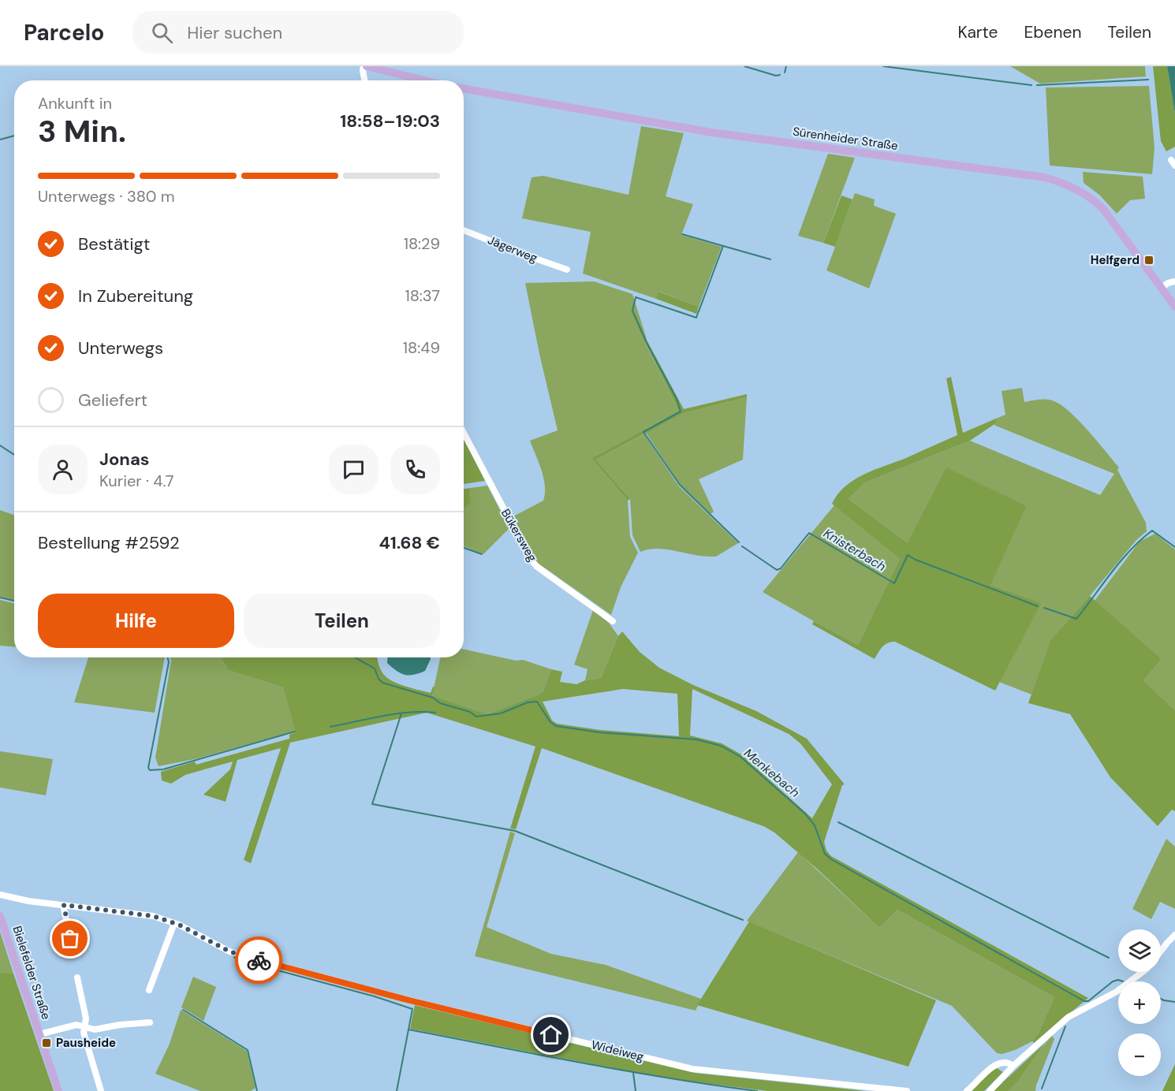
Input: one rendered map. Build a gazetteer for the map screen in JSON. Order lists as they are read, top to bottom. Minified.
{"streets":{"main road":["Sürenheider Straße","Bielefelder Straße"],"street":["Jägerweg","Bükersweg","Wideiweg"]},"water":["Knisterbach","Menkebach"],"places":{"transit":["Helfgerd","Pausheide"]},"page":{"header":"Parcelo","search":"Hier suchen","nav":["Karte","Ebenen","Teilen"],"heading":["3 Min.","Ankunft in","18:58–19:03"],"panel":["Jonas","Kurier · 4.7","Bestellung #2592","41.68 €"],"bar":"Unterwegs · 380 m","list":[["Bestätigt","18:29"],["In Zubereitung","18:37"],["Unterwegs","18:49"],"Geliefert"],"buttons":["Hilfe","Teilen"],"map_buttons":["+","−"]}}
